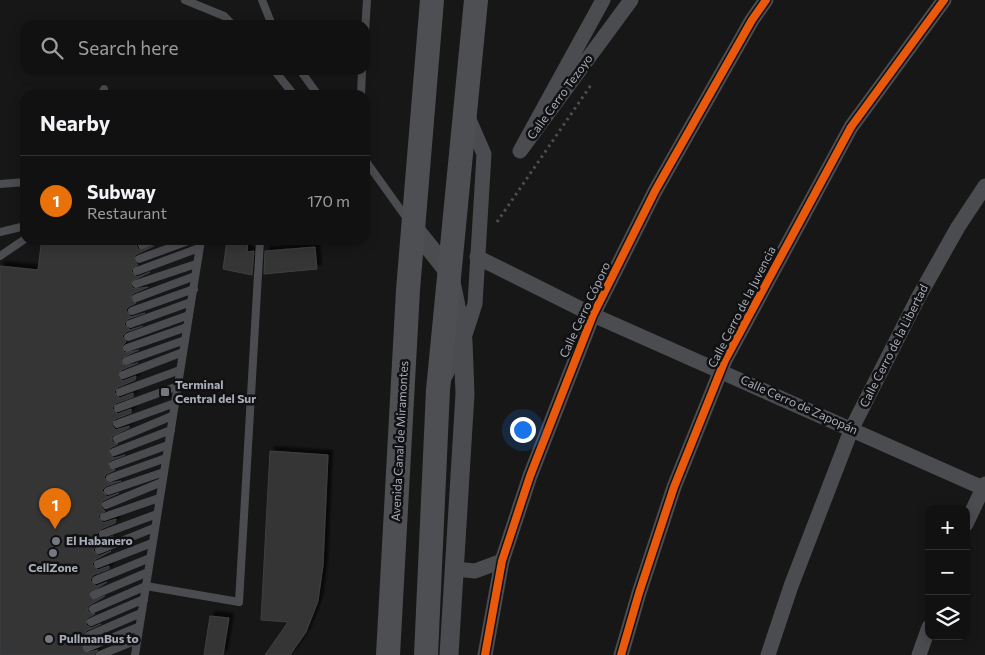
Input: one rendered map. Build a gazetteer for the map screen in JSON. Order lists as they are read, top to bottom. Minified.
{"streets":{"main road":["Avenida Canal de Miramontes"],"street":["Calle Cerro Tezoyo","Calle Cerro de la Juvencia","Calle Cerro Cóporo","Calle Cerro de la Libertad","Calle Cerro de Zapopán"]},"crossings":[["Calle Cerro de la Juvencia","Calle Cerro de Zapopán"],["Calle Cerro Cóporo","Calle Cerro de Zapopán"],["Calle Cerro de la Libertad","Calle Cerro de Zapopán"]],"places":{"transit":["Terminal Central del Sur"],"other":["El Habanero","CellZone","PullmanBus to"]},"page":{"search":"Search here","heading":"Nearby","list":[{"mark":"1","name":"Subway","note":"Restaurant","value":"170 m"}],"pins":"1","map_buttons":["+","−"]}}
